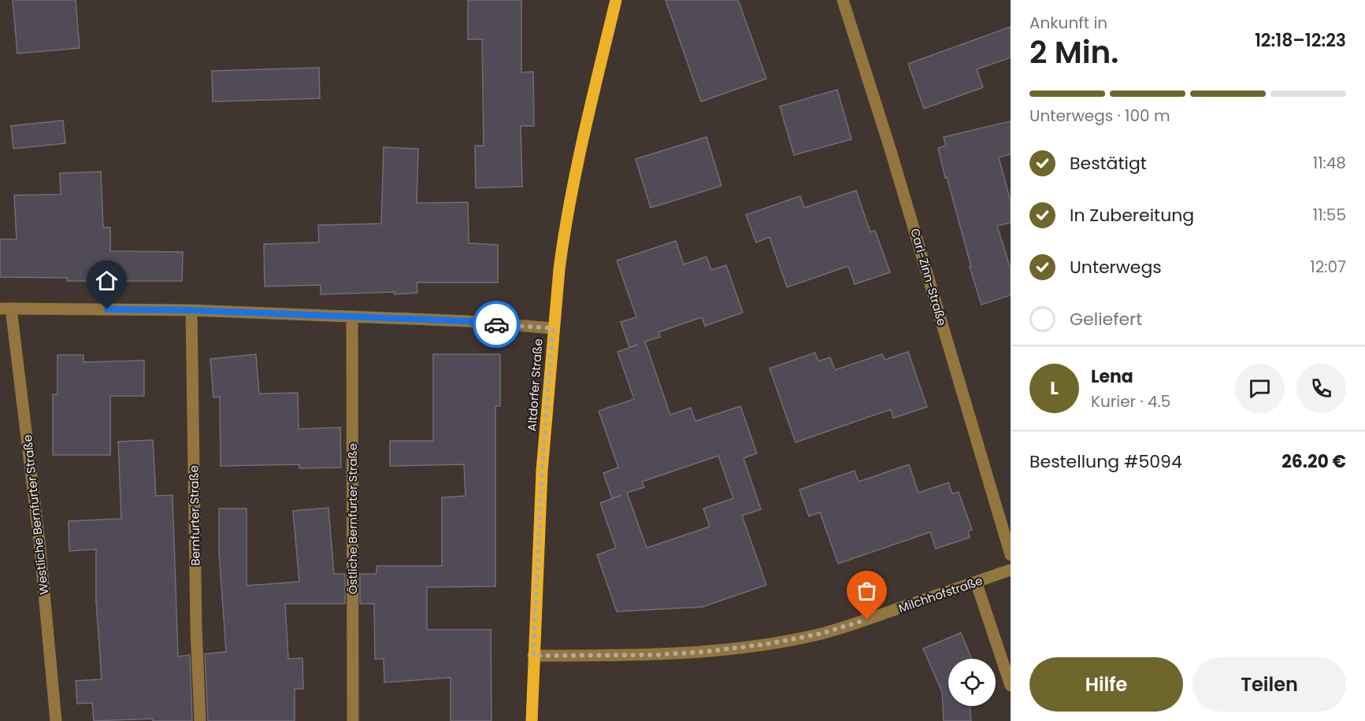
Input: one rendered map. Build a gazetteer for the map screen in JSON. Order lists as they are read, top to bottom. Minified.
{"streets":{"main road":["Altdorfer Straße"],"street":["Carl-Zinn-Straße","Westliche Bernfurter Straße","Bernfurter Straße","Östliche Bernfurter Straße","Milchhofstraße"]},"crossings":[["Altdorfer Straße","Milchhofstraße"]],"page":{"heading":["2 Min.","Ankunft in","12:18–12:23"],"panel":["Lena","Kurier · 4.5","Bestellung #5094","26.20 €"],"bar":"Unterwegs · 100 m","list":[["Bestätigt","11:48"],["In Zubereitung","11:55"],["Unterwegs","12:07"],"Geliefert"],"round":"L","buttons":["Hilfe","Teilen"]}}
